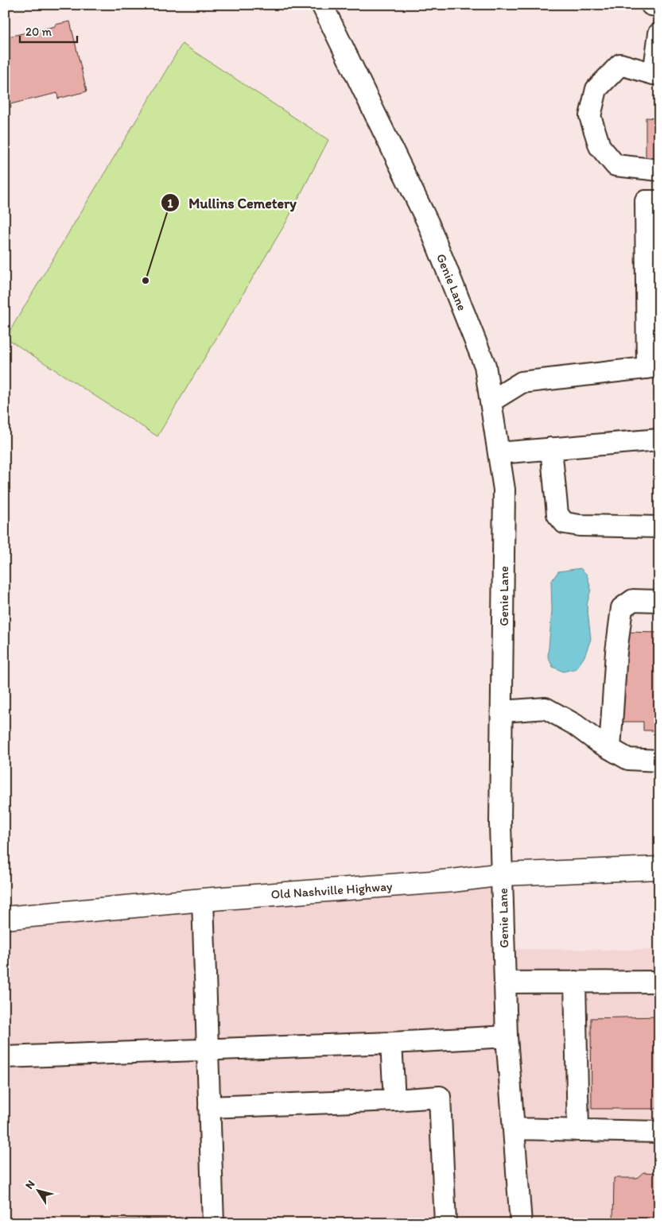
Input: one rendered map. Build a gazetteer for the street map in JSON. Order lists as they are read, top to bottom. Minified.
{"streets":{"main road":["Old Nashville Highway"],"street":["Genie Lane"]},"crossings":[["Genie Lane","Old Nashville Highway"]],"places":["Mullins Cemetery"],"scale_bar":"20 m","north":"top left"}
